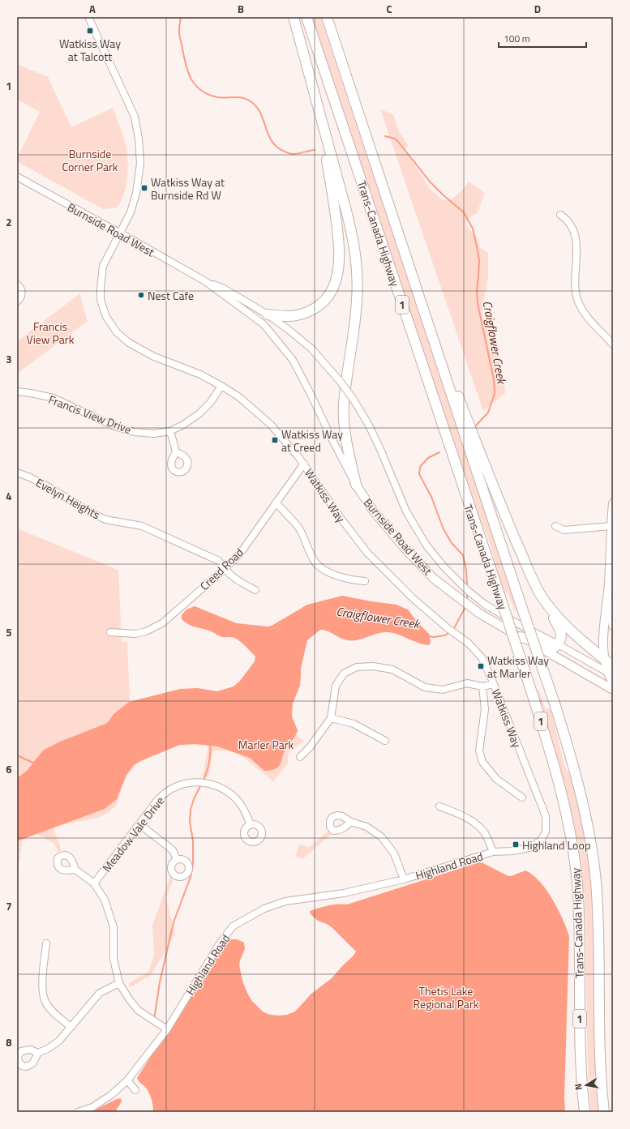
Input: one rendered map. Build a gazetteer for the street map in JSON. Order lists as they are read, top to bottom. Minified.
{"streets":{"highway":["Trans-Canada Highway","1"],"main road":["Burnside Road West"],"street":["Francis View Drive","Watkiss Way","Evelyn Heights","Creed Road","Meadow Vale Drive","Highland Road"]},"crossings":[["Burnside Road West","Watkiss Way"],["Francis View Drive","Watkiss Way"],["Watkiss Way","Creed Road"],["Watkiss Way","Highland Road"],["Evelyn Heights","Creed Road"]],"water":["Craigflower Creek"],"parks":["Burnside Corner Park","Francis View Park","Marler Park","Thetis Lake Regional Park"],"places":{"transit":["Watkiss Way at Talcott","Watkiss Way at Burnside Rd W","Watkiss Way at Creed","Watkiss Way at Marler","Highland Loop"],"other":["Nest Cafe"]},"scale_bar":"100 m","north":"left","grid":{"columns":["A","B","C","D"],"rows":["1","2","3","4","5","6","7","8"]}}
